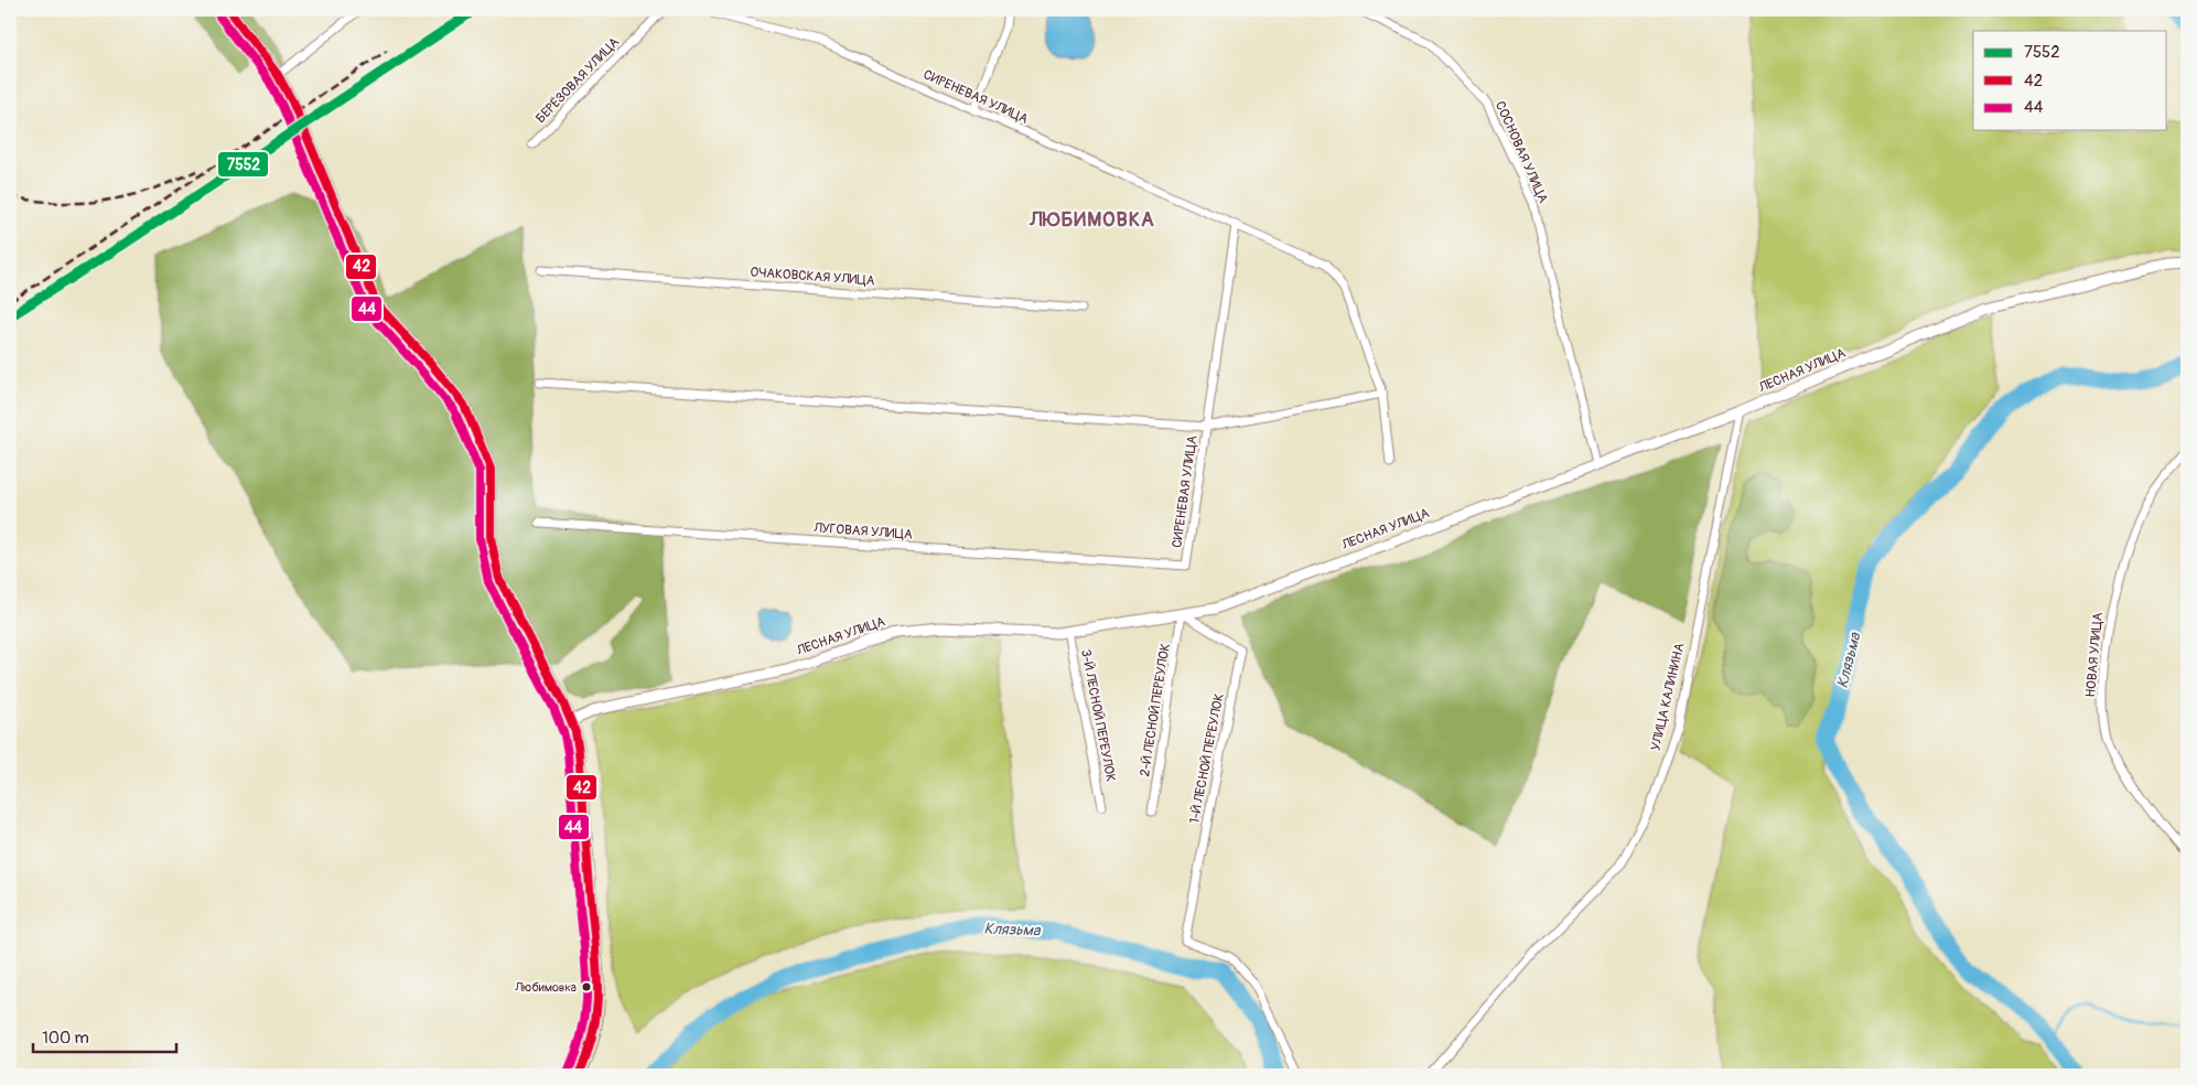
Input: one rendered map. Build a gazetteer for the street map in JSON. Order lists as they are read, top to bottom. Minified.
{"streets":{"street":["БЕРЁЗОВАЯ УЛИЦА","СИРЕНЕВАЯ УЛИЦА","СОСНОВАЯ УЛИЦА","ОЧАКОВСКАЯ УЛИЦА","ЛЕСНАЯ УЛИЦА","ЛУГОВАЯ УЛИЦА","НОВАЯ УЛИЦА","УЛИЦА КАЛИНИНА","2-Й ЛЕСНОЙ ПЕРЕУЛОК","3-Й ЛЕСНОЙ ПЕРЕУЛОК","1-Й ЛЕСНОЙ ПЕРЕУЛОК"]},"crossings":[["СИРЕНЕВАЯ УЛИЦА","ЛУГОВАЯ УЛИЦА"],["СОСНОВАЯ УЛИЦА","ЛЕСНАЯ УЛИЦА"],["ЛЕСНАЯ УЛИЦА","УЛИЦА КАЛИНИНА"],["ЛЕСНАЯ УЛИЦА","2-Й ЛЕСНОЙ ПЕРЕУЛОК"],["ЛЕСНАЯ УЛИЦА","3-Й ЛЕСНОЙ ПЕРЕУЛОК"],["ЛЕСНАЯ УЛИЦА","1-Й ЛЕСНОЙ ПЕРЕУЛОК"],["2-Й ЛЕСНОЙ ПЕРЕУЛОК","1-Й ЛЕСНОЙ ПЕРЕУЛОК"]],"districts":["ЛЮБИМОВКА"],"water":["Клязьма"],"places":["Любимовка"],"lines":["transit line 7552","transit line 42","transit line 44"],"legend":["7552","42","44"],"scale_bar":"100 m"}
